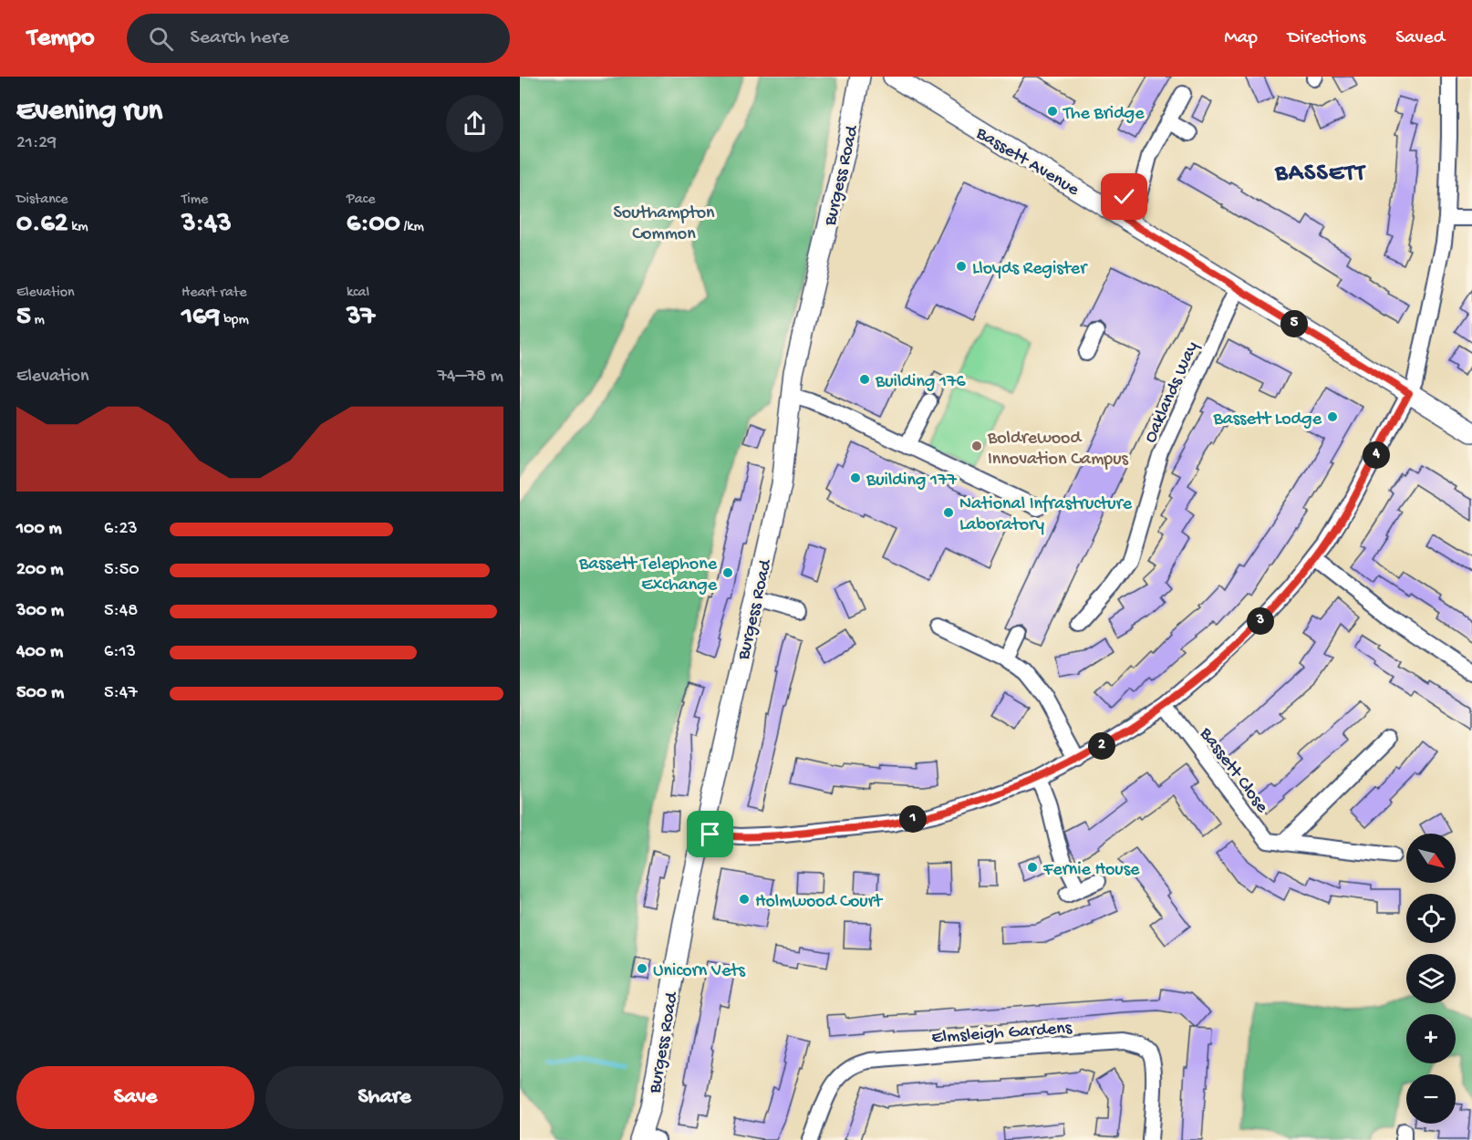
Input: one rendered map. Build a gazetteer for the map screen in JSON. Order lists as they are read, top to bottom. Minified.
{"streets":{"main road":["Bassett Avenue","Burgess Road"],"street":["Oaklands Way","Bassett Close","Elmsleigh Gardens"]},"crossings":[["Bassett Avenue","Oaklands Way"]],"districts":["BASSETT"],"parks":["Southampton Common"],"places":["The Bridge","Lloyds Register","Building 176","Bassett Lodge","Boldrewood Innovation Campus","Building 177","National Infrastructure Laboratory","Bassett Telephone Exchange","Fernie House","Holmwood Court","Unicorn Vets"],"north":"bottom right","page":{"header":"Tempo","search":"Search here","nav":["Map","Directions","Saved"],"heading":["Evening run","21:29"],"stats":[["Distance","0.62 km"],["Time","3:43"],["Pace","6:00 /km"],["Elevation","5 m"],["Heart rate","169 bpm"],["kcal","37"]],"pins":["5","4","3","2","1"],"chart":["Elevation","74–78 m"],"list":[{"name":"100 m","note":"6:23"},{"name":"200 m","note":"5:50"},{"name":"300 m","note":"5:48"},{"name":"400 m","note":"6:13"},{"name":"500 m","note":"5:47"}],"map_buttons":["+","−"],"buttons":["Save","Share"]}}
